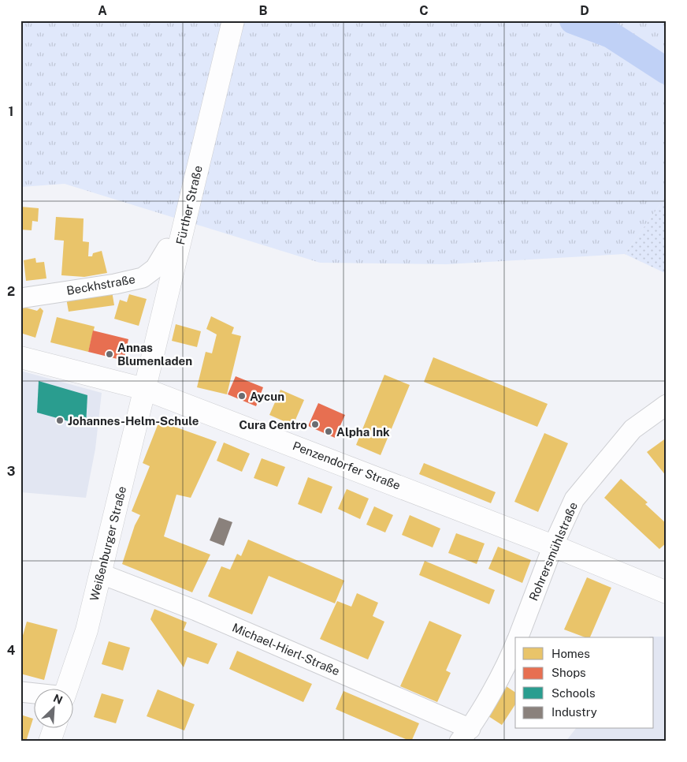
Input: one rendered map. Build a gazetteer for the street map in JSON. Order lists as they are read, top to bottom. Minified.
{"streets":{"main road":["Fürther Straße","Penzendorfer Straße","Weißenburger Straße"],"street":["Beckhstraße","Rohrersmühlstraße","Michael-Hierl-Straße"]},"crossings":[["Fürther Straße","Penzendorfer Straße"],["Fürther Straße","Weißenburger Straße"],["Penzendorfer Straße","Weißenburger Straße"],["Penzendorfer Straße","Rohrersmühlstraße"],["Weißenburger Straße","Michael-Hierl-Straße"],["Rohrersmühlstraße","Michael-Hierl-Straße"]],"places":["Annas Blumenladen","Aycun","Johannes-Helm-Schule","Cura Centro","Alpha Ink"],"legend":["Homes","Shops","Schools","Industry"],"north":"top right","grid":{"columns":["A","B","C","D"],"rows":["1","2","3","4"]}}
